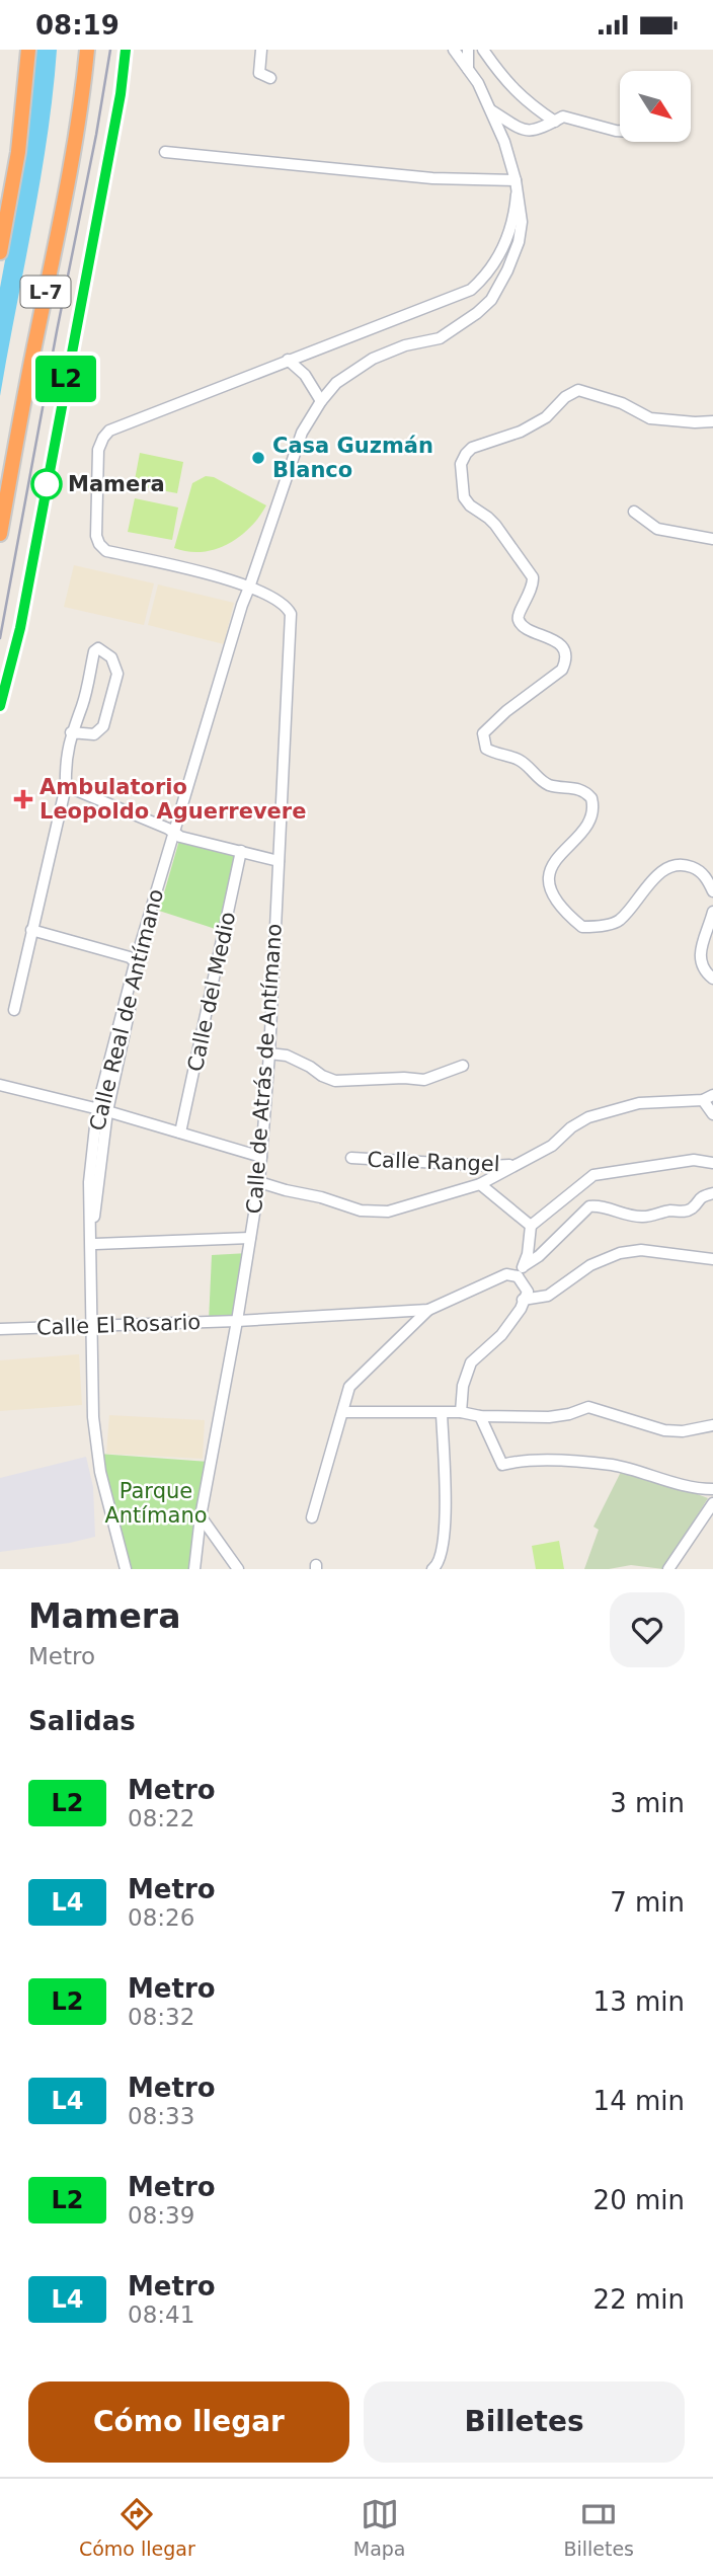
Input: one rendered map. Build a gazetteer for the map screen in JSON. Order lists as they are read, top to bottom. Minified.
{"streets":{"highway":["L-7"],"street":["Calle del Medio","Calle Real de Antímano","Calle de Atrás de Antímano","Calle Rangel","Calle El Rosario"]},"crossings":[["Calle Real de Antímano","Calle El Rosario"],["Calle de Atrás de Antímano","Calle El Rosario"]],"parks":["Parque Antímano"],"places":{"other":["Casa Guzmán Blanco","Mamera"],"health":["Ambulatorio Leopoldo Aguerrevere"]},"lines":["metro line L2"],"north":"bottom right","page":{"status":"08:19","on_map":"L2","heading":[["Mamera","Metro"],"Salidas"],"list":[{"mark":"L2","name":"Metro","note":"08:22","value":"3 min"},{"mark":"L4","name":"Metro","note":"08:26","value":"7 min"},{"mark":"L2","name":"Metro","note":"08:32","value":"13 min"},{"mark":"L4","name":"Metro","note":"08:33","value":"14 min"},{"mark":"L2","name":"Metro","note":"08:39","value":"20 min"},{"mark":"L4","name":"Metro","note":"08:41","value":"22 min"}],"buttons":["Cómo llegar","Billetes"],"tabs":["Cómo llegar","Mapa","Billetes"]}}
